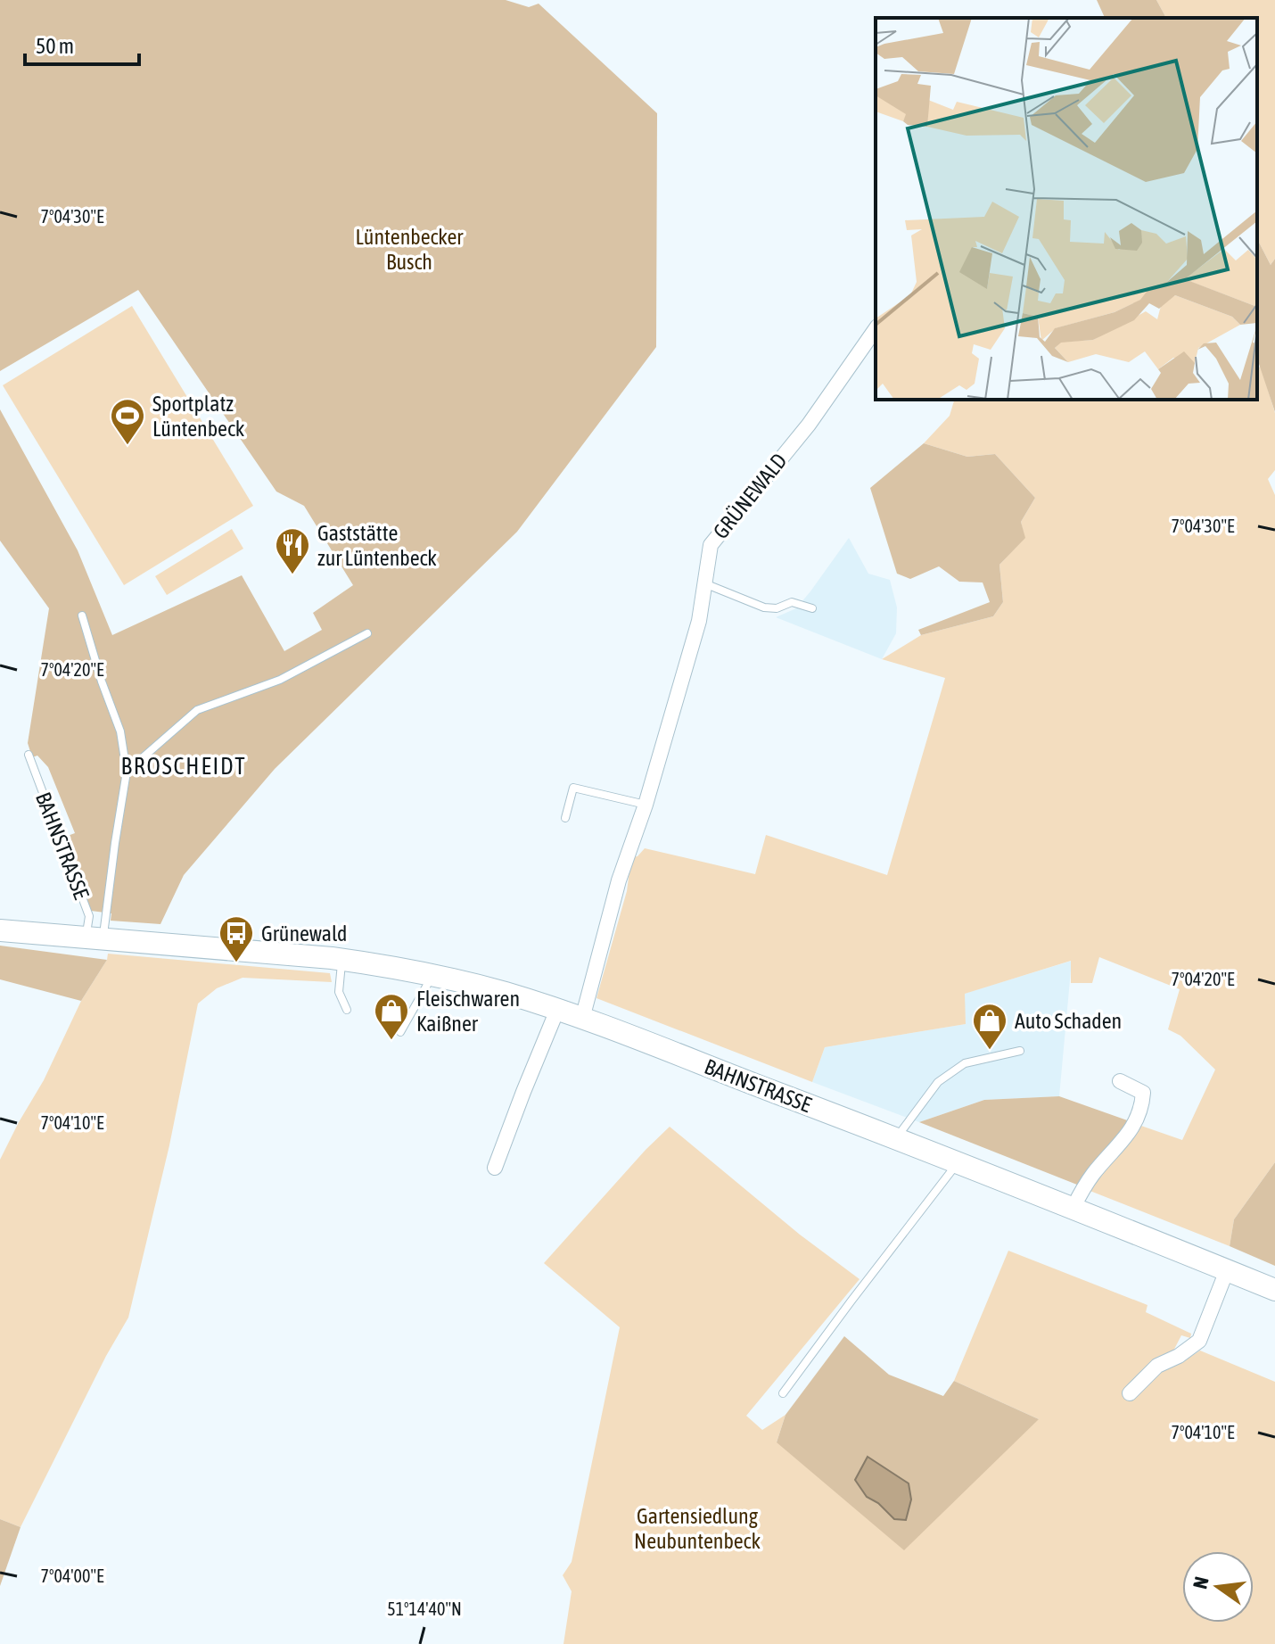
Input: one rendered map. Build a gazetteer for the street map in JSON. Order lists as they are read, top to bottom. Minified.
{"streets":{"main road":["BAHNSTRASSE"],"street":["GRÜNEWALD"]},"crossings":[["GRÜNEWALD","BAHNSTRASSE"]],"districts":["BROSCHEIDT"],"parks":["Lüntenbecker Busch","Gartensiedlung Neubuntenbeck"],"places":{"sports":["Sportplatz Lüntenbeck"],"restaurant":["Gaststätte zur Lüntenbeck"],"bus stop":["Grünewald"],"shop":["Fleischwaren Kaißner","Auto Schaden"]},"scale_bar":"50 m","north":"left","coordinates":["7°04'30\"E","7°04'20\"E","7°04'10\"E","7°04'00\"E","51°14'40\"N"]}
